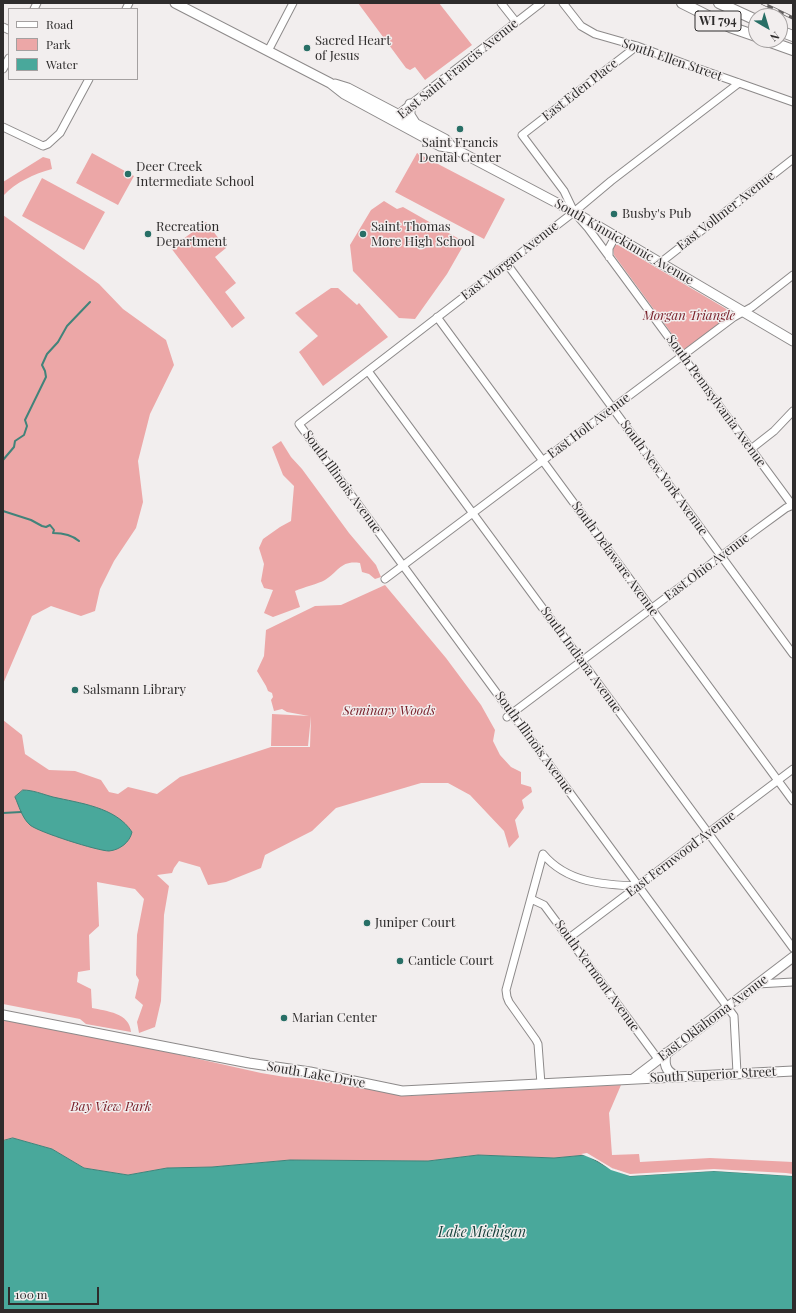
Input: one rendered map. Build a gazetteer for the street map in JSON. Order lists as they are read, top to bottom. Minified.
{"streets":{"main road":["WI 794"],"street":["South Ellen Street","East Saint Francis Avenue","East Eden Place","East Vollmer Avenue","South Kinnickinnic Avenue","East Morgan Avenue","South Pennsylvania Avenue","East Holt Avenue","South New York Avenue","South Illinois Avenue","South Delaware Avenue","East Ohio Avenue","South Indiana Avenue","East Fernwood Avenue","South Vermont Avenue","East Oklahoma Avenue","South Lake Drive","South Superior Street"]},"crossings":[["South Ellen Street","East Eden Place"],["South Ellen Street","East Morgan Avenue"],["East Saint Francis Avenue","South Kinnickinnic Avenue"],["East Eden Place","South Pennsylvania Avenue"],["East Vollmer Avenue","South Kinnickinnic Avenue"],["South Kinnickinnic Avenue","East Morgan Avenue"],["South Kinnickinnic Avenue","South Pennsylvania Avenue"],["South Kinnickinnic Avenue","East Holt Avenue"],["East Morgan Avenue","South Pennsylvania Avenue"],["East Morgan Avenue","South New York Avenue"],["East Morgan Avenue","South Illinois Avenue"],["East Morgan Avenue","South Delaware Avenue"],["East Morgan Avenue","South Indiana Avenue"],["South Pennsylvania Avenue","East Holt Avenue"],["South Pennsylvania Avenue","East Ohio Avenue"],["East Holt Avenue","South New York Avenue"],["East Holt Avenue","South Illinois Avenue"],["East Holt Avenue","South Delaware Avenue"],["East Holt Avenue","South Indiana Avenue"],["South New York Avenue","East Ohio Avenue"],["South Illinois Avenue","East Ohio Avenue"],["South Illinois Avenue","East Fernwood Avenue"],["South Illinois Avenue","East Oklahoma Avenue"],["South Illinois Avenue","South Superior Street"],["South Delaware Avenue","East Ohio Avenue"],["South Delaware Avenue","East Fernwood Avenue"],["East Ohio Avenue","South Indiana Avenue"],["South Indiana Avenue","East Fernwood Avenue"],["East Fernwood Avenue","South Vermont Avenue"],["South Vermont Avenue","East Oklahoma Avenue"],["East Oklahoma Avenue","South Lake Drive"],["East Oklahoma Avenue","South Superior Street"],["South Lake Drive","South Superior Street"]],"water":["Lake Michigan"],"parks":["Morgan Triangle","Seminary Woods","Bay View Park"],"places":["Sacred Heart of Jesus","Saint Francis Dental Center","Deer Creek Intermediate School","Busby's Pub","Recreation Department","Saint Thomas More High School","Salsmann Library","Juniper Court","Canticle Court","Marian Center"],"legend":["Road","Park","Water"],"scale_bar":"100 m","north":"bottom right"}
